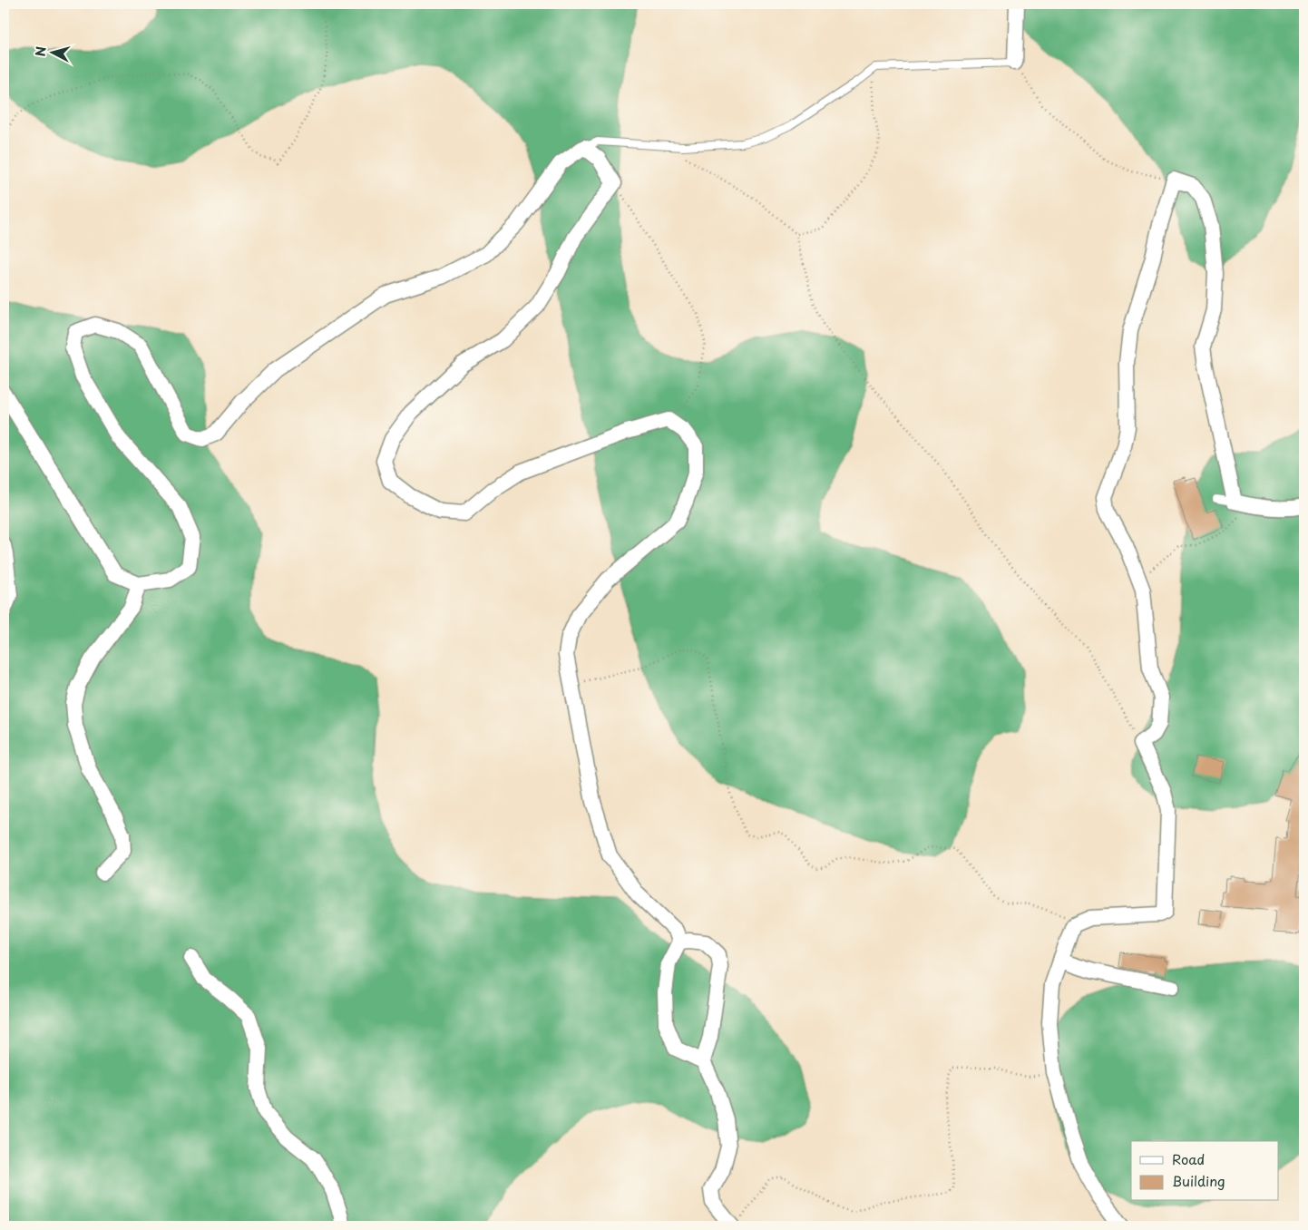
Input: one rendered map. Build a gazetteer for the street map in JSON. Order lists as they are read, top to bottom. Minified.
{"legend":["Road","Building"],"north":"left"}
